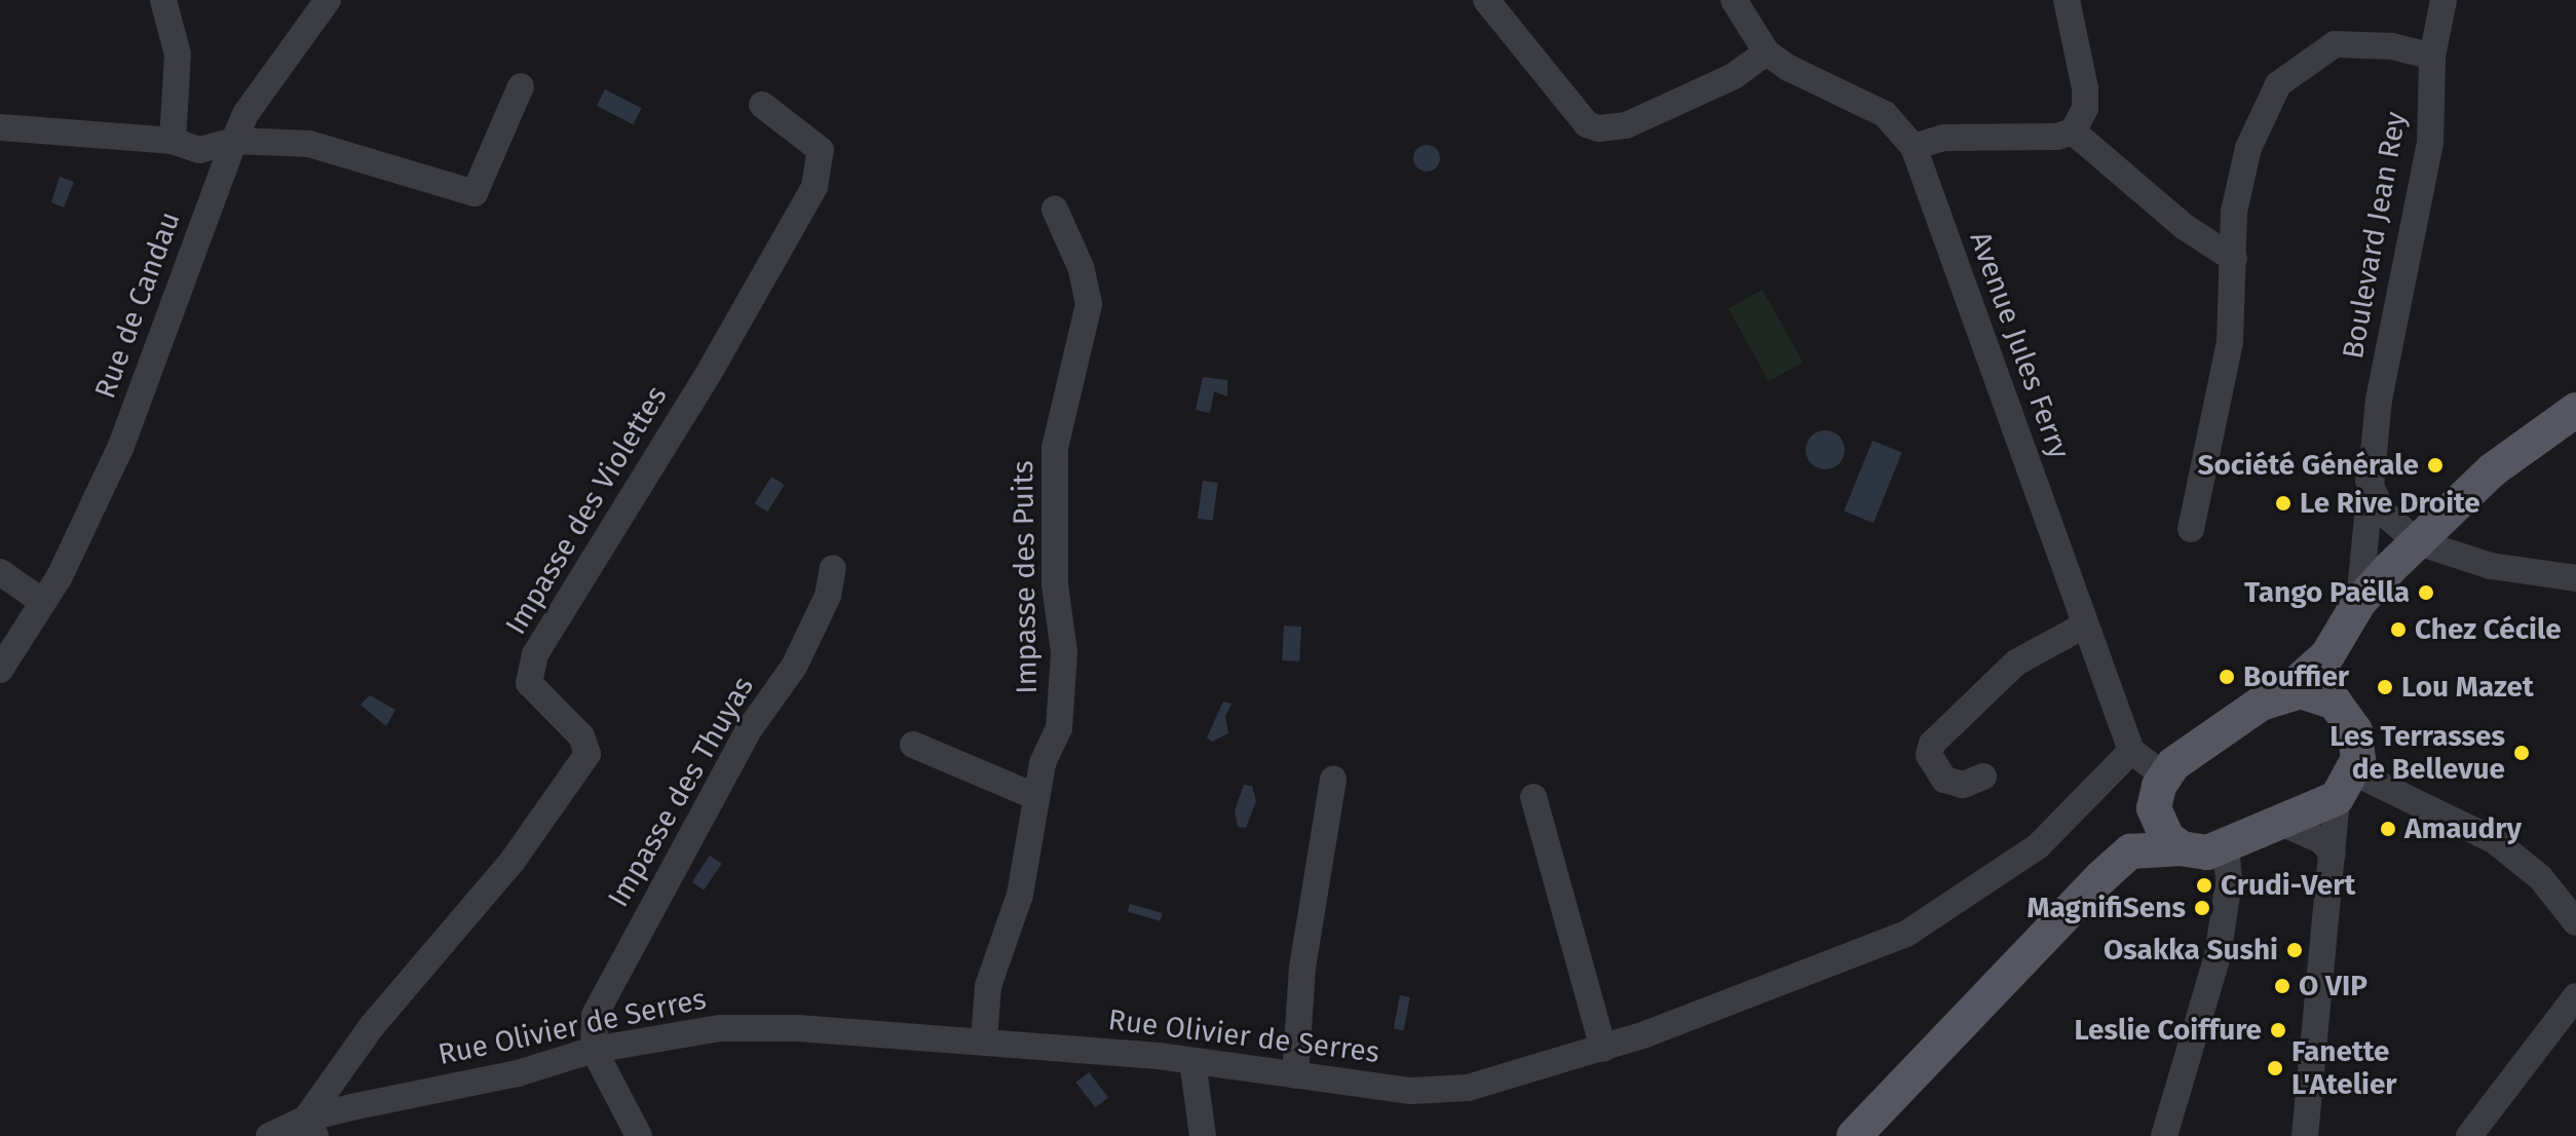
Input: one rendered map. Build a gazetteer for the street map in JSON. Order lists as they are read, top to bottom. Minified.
{"streets":{"street":["Boulevard Jean Rey","Rue de Candau","Avenue Jules Ferry","Impasse des Violettes","Impasse des Puits","Impasse des Thuyas","Rue Olivier de Serres"]},"crossings":[["Avenue Jules Ferry","Rue Olivier de Serres"],["Impasse des Violettes","Rue Olivier de Serres"],["Impasse des Puits","Rue Olivier de Serres"],["Impasse des Thuyas","Rue Olivier de Serres"]],"places":["Société Générale","Le Rive Droite","Tango Paëlla","Chez Cécile","Bouffier","Lou Mazet","Les Terrasses de Bellevue","Amaudry","Crudi-Vert","MagnifiSens","Osakka Sushi","O VIP","Leslie Coiffure","Fanette L'Atelier"]}
